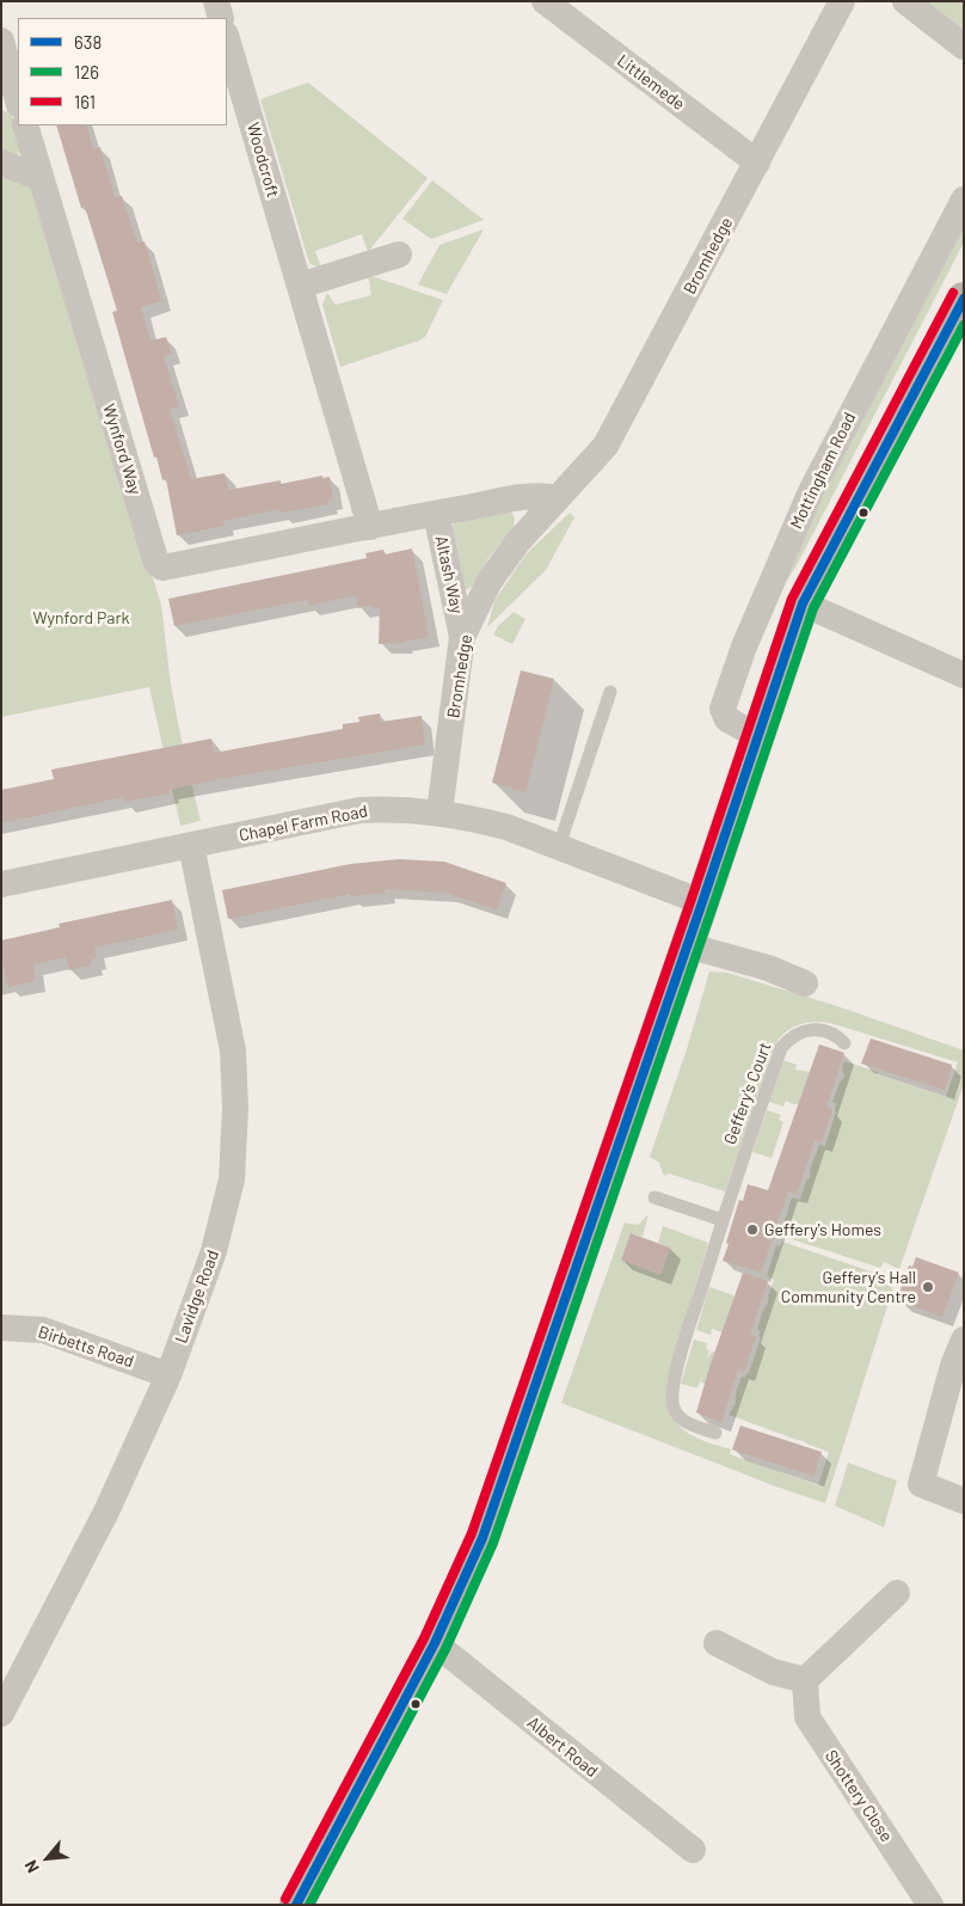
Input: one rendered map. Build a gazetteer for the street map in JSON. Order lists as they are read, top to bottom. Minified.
{"streets":{"street":["Littlemede","Woodcroft","Bromhedge","Wynford Way","Mottingham Road","Altash Way","Chapel Farm Road","Lavidge Road","Birbetts Road","Albert Road","Shottery Close"],"lane":["Geffery's Court"]},"crossings":[["Littlemede","Bromhedge"],["Woodcroft","Wynford Way"],["Bromhedge","Altash Way"],["Bromhedge","Chapel Farm Road"],["Chapel Farm Road","Lavidge Road"],["Lavidge Road","Birbetts Road"]],"parks":["Wynford Park"],"places":["Geffery's Homes","Geffery's Hall Community Centre"],"lines":["transit line 161","transit line 638","transit line 126"],"legend":["638","126","161"],"north":"bottom left"}
